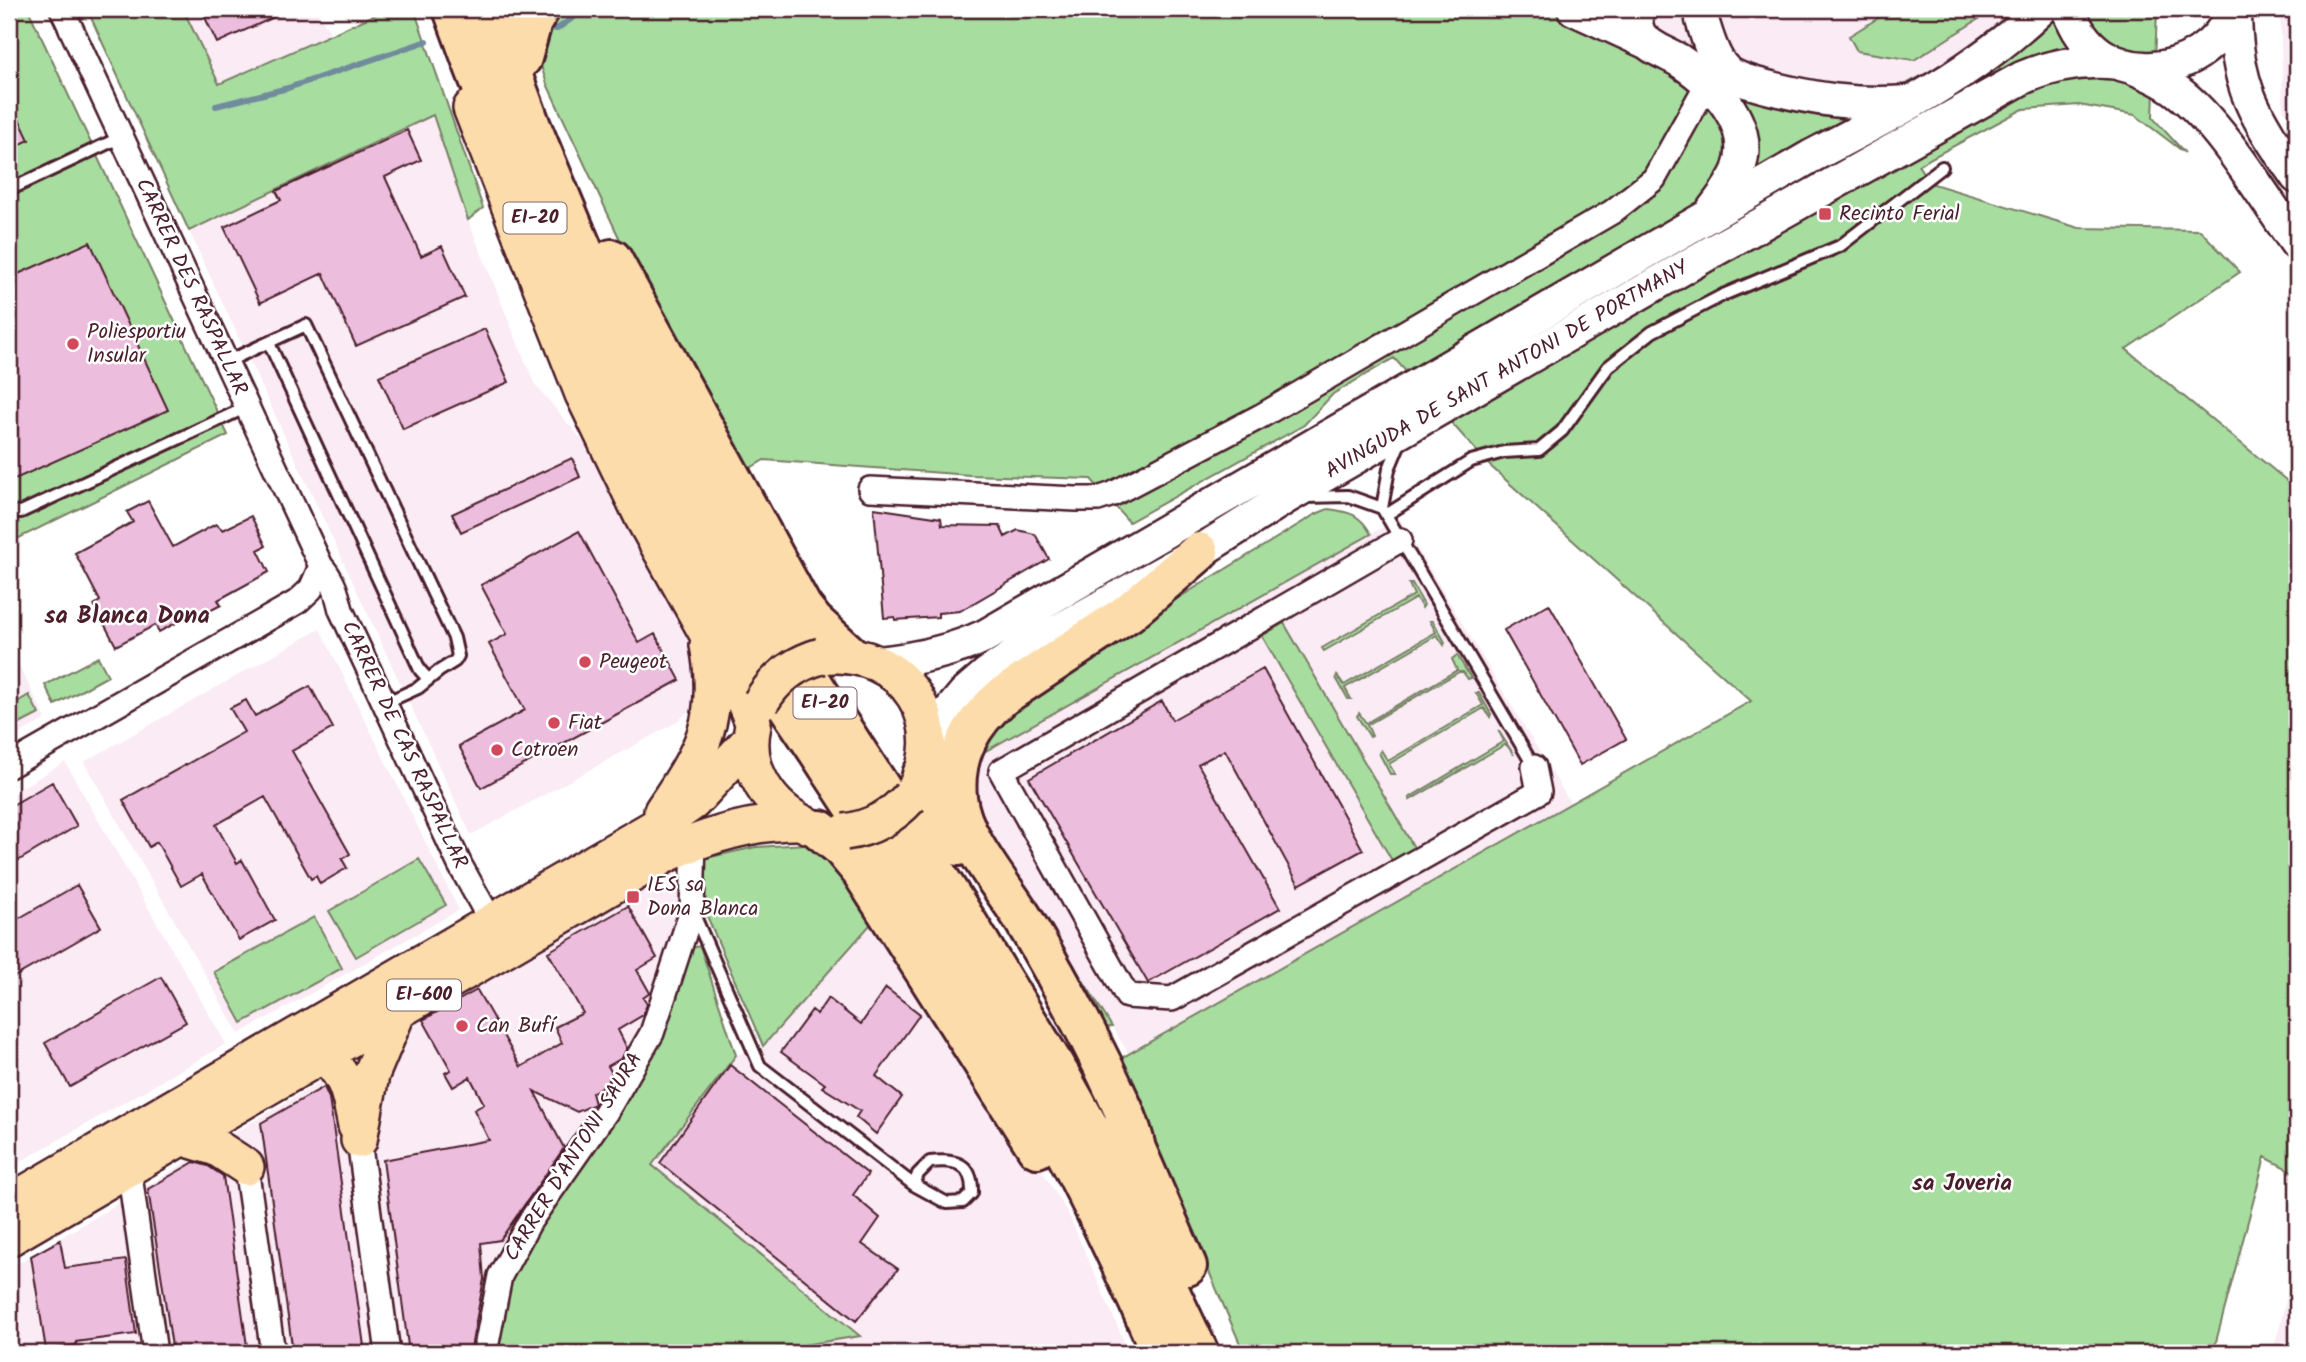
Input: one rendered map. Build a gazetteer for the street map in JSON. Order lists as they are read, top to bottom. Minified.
{"streets":{"highway":["EI-20"],"main road":["AVINGUDA DE SANT ANTONI DE PORTMANY","EI-600"],"street":["CARRER DES RASPALLAR","CARRER DE CAS RASPALLAR","CARRER D'ANTONI SAURA"]},"crossings":[["CARRER DES RASPALLAR","CARRER DE CAS RASPALLAR"],["AVINGUDA DE SANT ANTONI DE PORTMANY","EI-600"],["CARRER DE CAS RASPALLAR","EI-600"],["EI-600","CARRER D'ANTONI SAURA"]],"districts":["sa Blanca Dona","sa Joveria"],"places":{"transit":["Recinto Ferial","IES sa Dona Blanca"],"other":["Poliesportiu Insular","Peugeot","Fiat","Cotroen","Can Bufí"]}}
